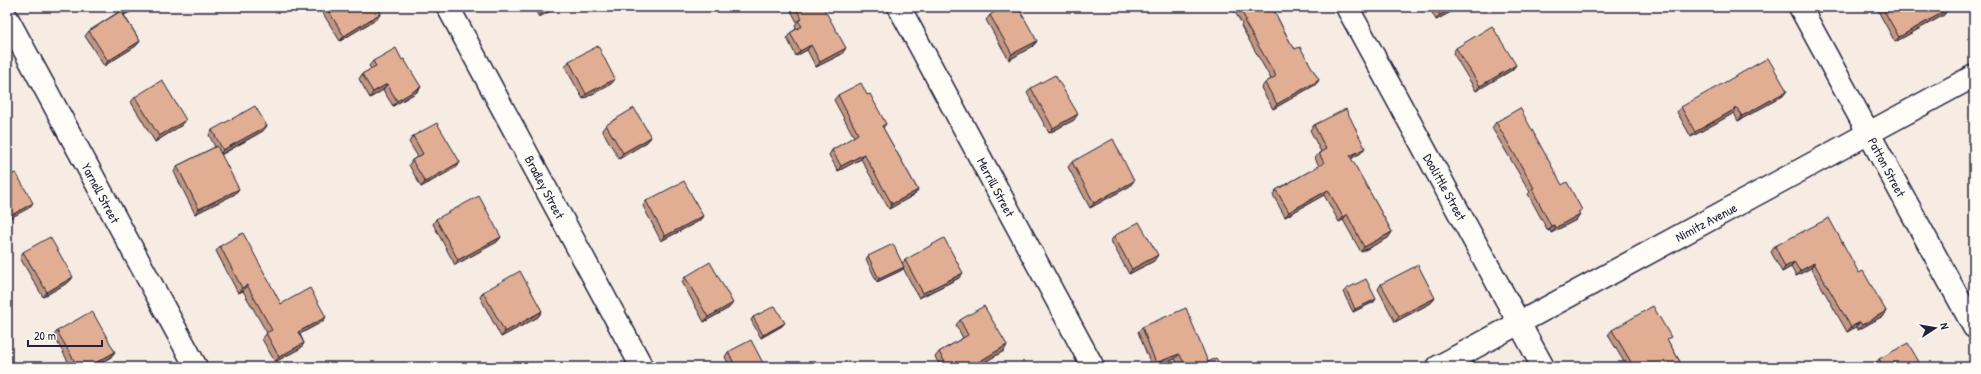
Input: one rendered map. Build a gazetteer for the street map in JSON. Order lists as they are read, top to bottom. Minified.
{"streets":{"street":["Patton Street","Bradley Street","Merrill Street","Doolittle Street","Yarnell Street","Nimitz Avenue"]},"crossings":[["Patton Street","Nimitz Avenue"],["Doolittle Street","Nimitz Avenue"]],"scale_bar":"20 m","north":"right"}
